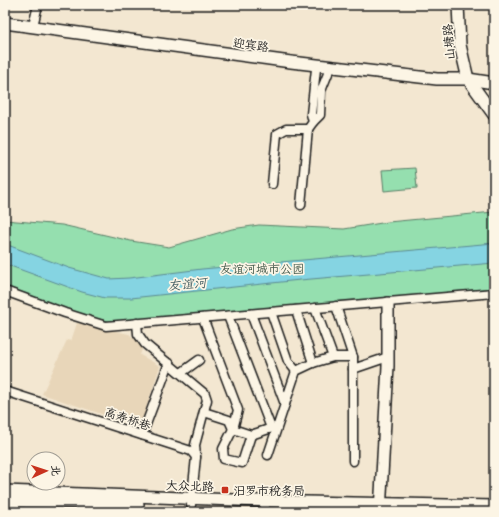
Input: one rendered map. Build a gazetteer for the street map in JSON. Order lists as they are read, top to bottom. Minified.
{"streets":{"main road":["山塘路","迎宾路","大众北路"],"street":["高寿桥巷"]},"crossings":[["山塘路","迎宾路"]],"water":["友谊河"],"parks":["友谊河城市公园"],"places":{"transit":["汨罗市税务局"]},"north":"right"}
